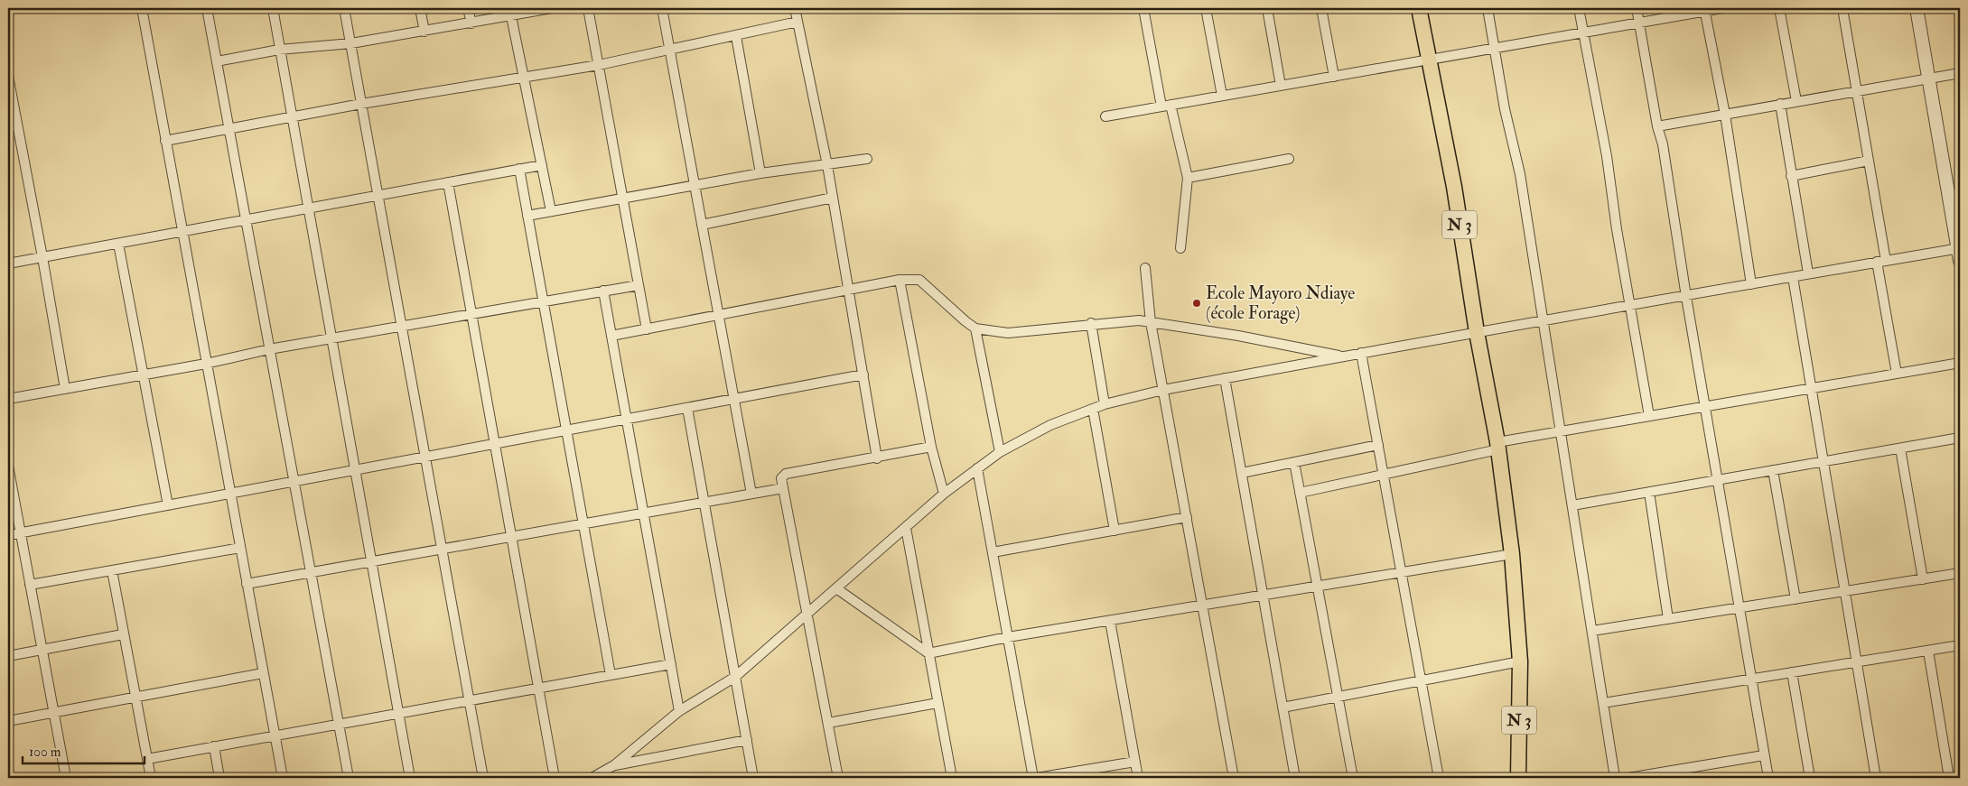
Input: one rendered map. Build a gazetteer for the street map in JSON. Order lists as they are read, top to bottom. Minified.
{"streets":{"main road":["N 3"]},"places":["Ecole Mayoro Ndiaye (école Forage)"],"scale_bar":"100 m"}
